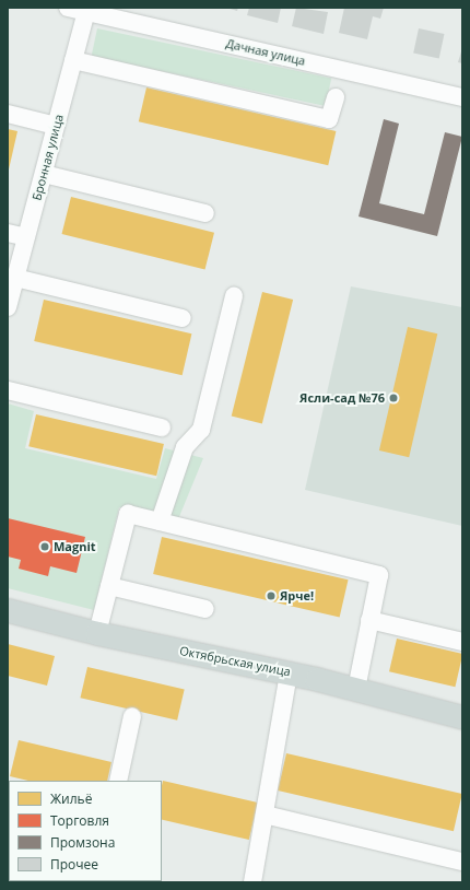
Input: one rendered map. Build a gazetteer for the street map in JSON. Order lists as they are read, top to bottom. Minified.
{"streets":{"main road":["Октябрьская улица"],"street":["Дачная улица","Бронная улица"]},"crossings":[["Дачная улица","Бронная улица"]],"places":["Ясли-сад №76","Magnit","Ярче!"],"legend":["Жильё","Торговля","Промзона","Прочее"]}
